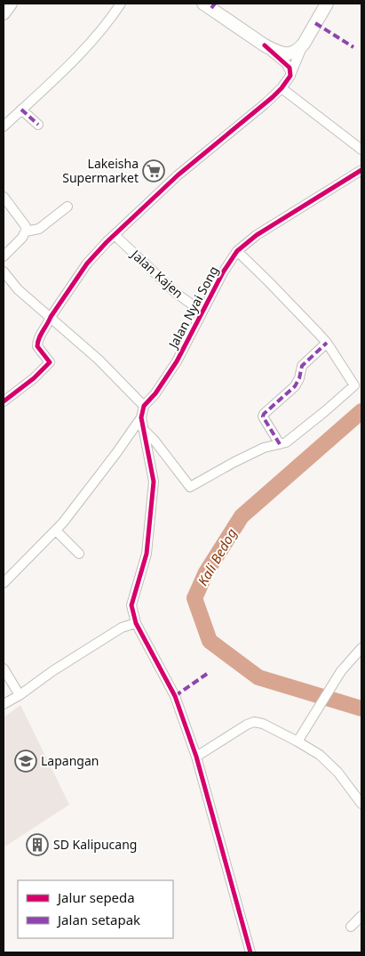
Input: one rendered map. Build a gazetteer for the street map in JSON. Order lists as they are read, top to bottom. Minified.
{"streets":{"street":["Jalan Kajen","Jalan Nyai Song"]},"crossings":[["Jalan Kajen","Jalan Nyai Song"]],"water":["Kali Bedog"],"places":{"supermarket":["Lakeisha Supermarket"],"school or university":["Lapangan"],"building":["SD Kalipucang"]},"legend":["Jalur sepeda","Jalan setapak"]}
